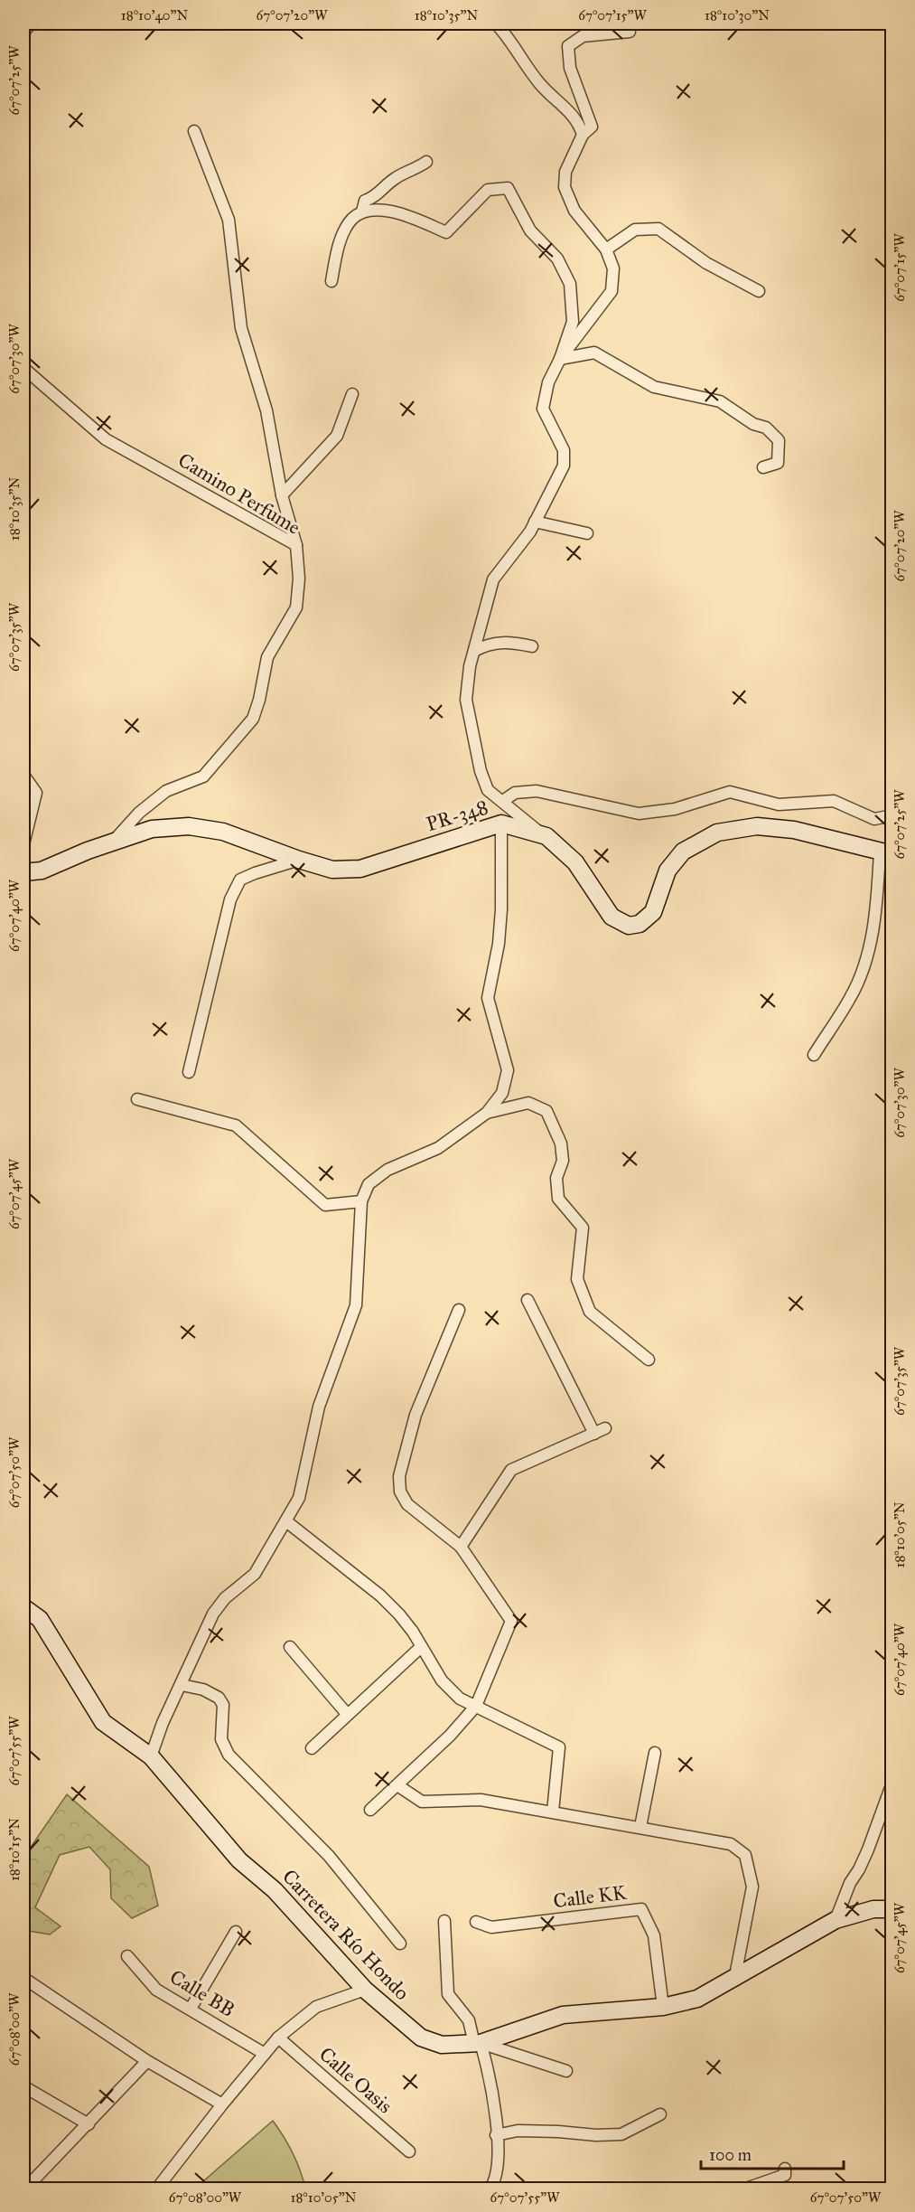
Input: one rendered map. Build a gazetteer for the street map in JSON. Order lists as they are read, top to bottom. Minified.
{"streets":{"street":["Camino Perfume","PR-348","Calle KK","Carretera Río Hondo","Calle BB","Calle Oasis"]},"crossings":[["Camino Perfume","PR-348"],["Calle KK","Carretera Río Hondo"]],"scale_bar":"100 m","coordinates":["18°10'40\"N","67°07'20\"W","18°10'35\"N","67°07'15\"W","18°10'30\"N","67°07'25\"W","67°07'30\"W","67°07'35\"W","67°07'40\"W","67°07'45\"W","67°07'50\"W","18°10'05\"N","67°07'55\"W","18°10'15\"N","67°08'00\"W"]}
